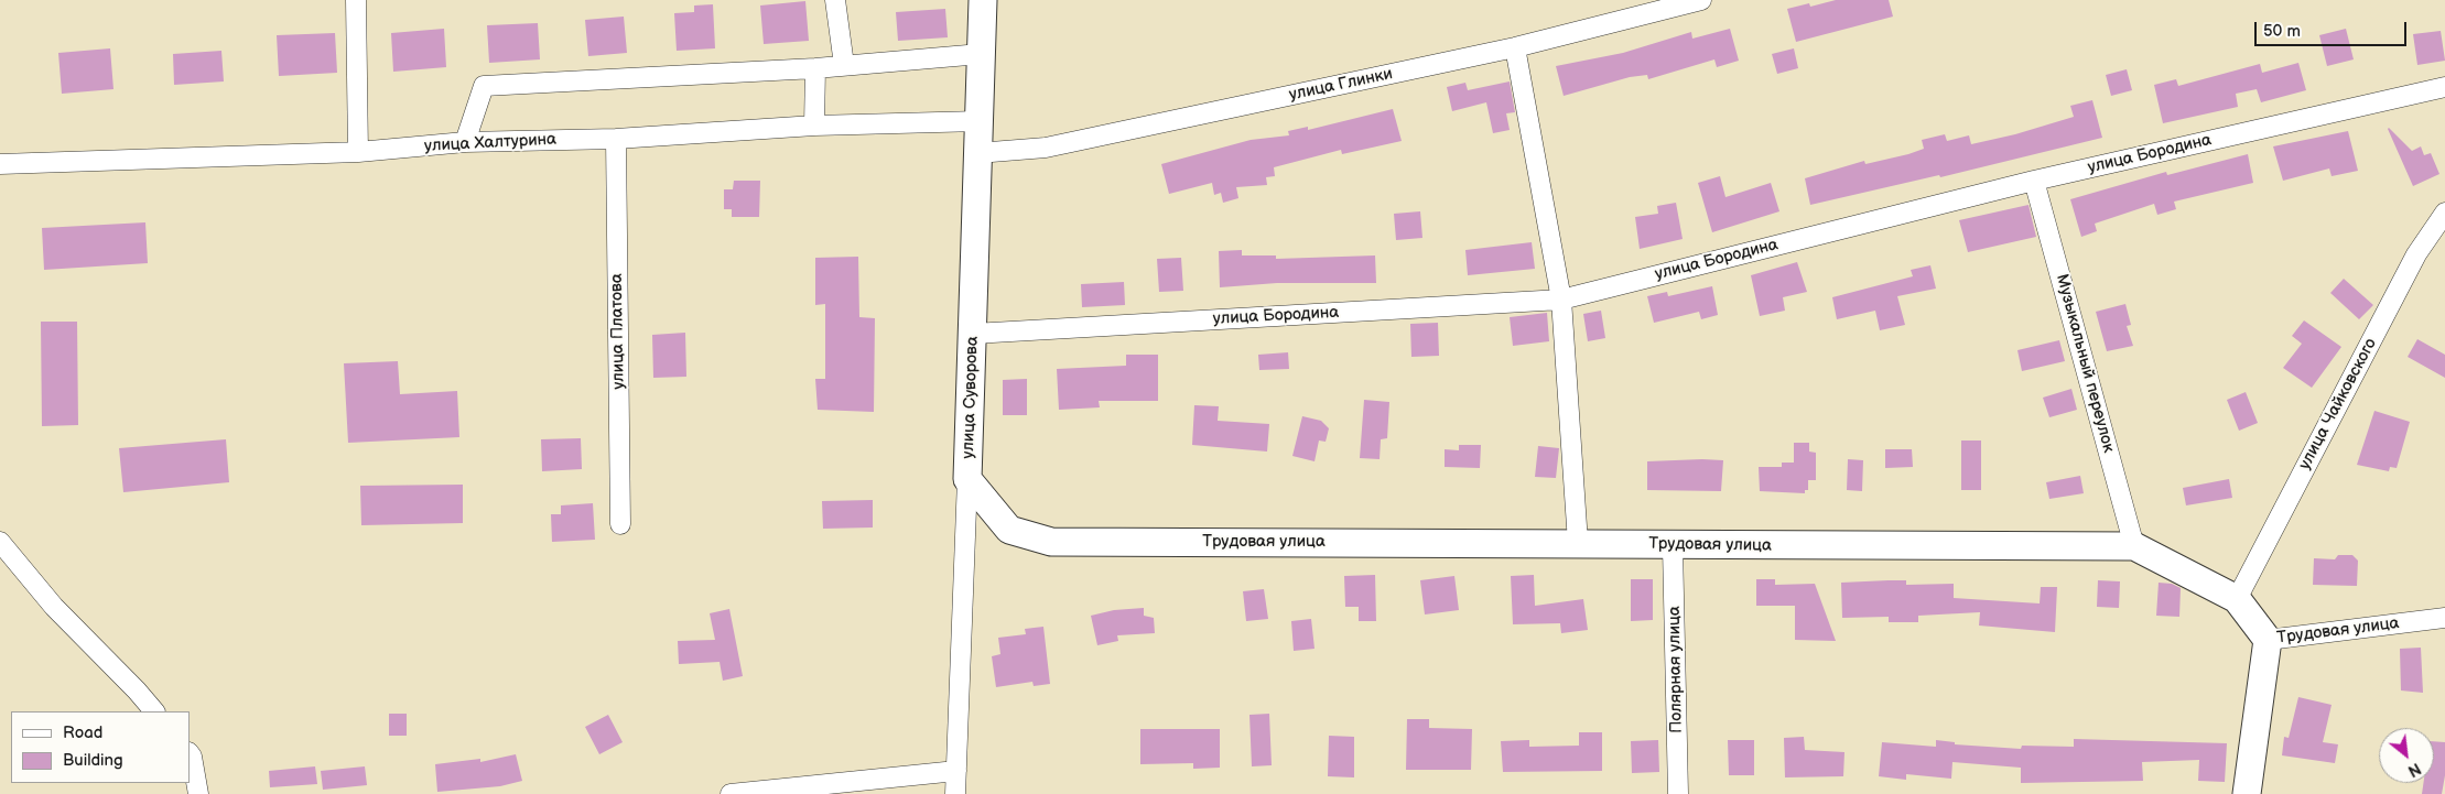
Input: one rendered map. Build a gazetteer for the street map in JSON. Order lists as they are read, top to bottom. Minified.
{"streets":{"main road":["улица Суворова","Трудовая улица"],"street":["улица Глинки","улица Халтурина","улица Бородина","улица Платова","Музыкальный переулок","улица Чайковского","Полярная улица"]},"crossings":[["улица Глинки","улица Суворова"],["улица Халтурина","улица Платова"],["улица Халтурина","улица Суворова"],["улица Бородина","Музыкальный переулок"],["улица Бородина","улица Суворова"],["Музыкальный переулок","Трудовая улица"],["улица Суворова","Трудовая улица"],["улица Чайковского","Трудовая улица"],["Трудовая улица","Полярная улица"]],"legend":["Road","Building"],"scale_bar":"50 m","north":"bottom right"}
